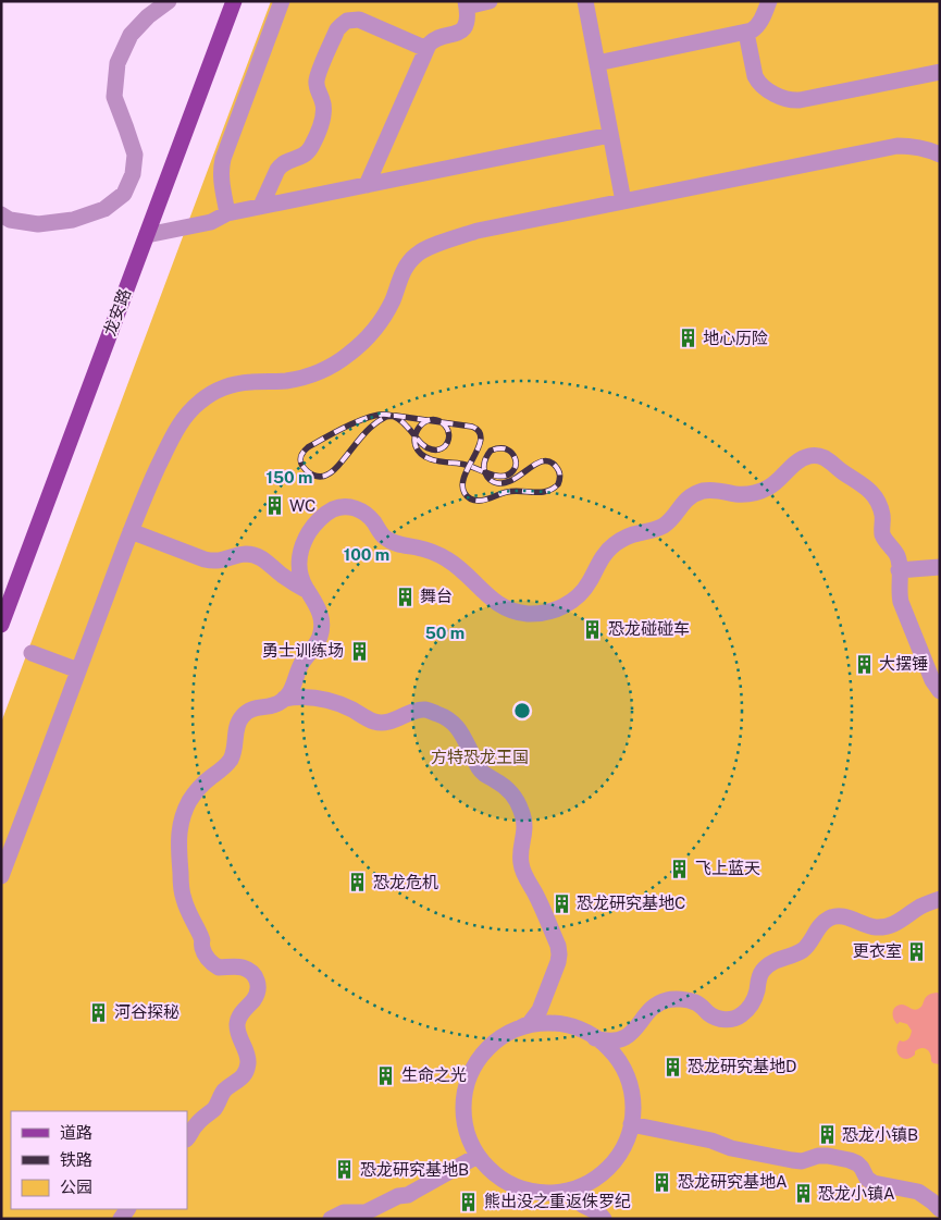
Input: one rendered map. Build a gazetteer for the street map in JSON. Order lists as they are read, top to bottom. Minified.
{"streets":{"main road":["龙安路"]},"parks":["方特恐龙王国"],"places":{"building":["地心历险","WC","舞台","恐龙碰碰车","勇士训练场","大摆锤","飞上蓝天","恐龙危机","恐龙研究基地C","更衣室","河谷探秘","恐龙研究基地D","生命之光","恐龙小镇B","恐龙研究基地B","恐龙研究基地A","恐龙小镇A","熊出没之重返侏罗纪"]},"legend":["道路","铁路","公园"],"rings":["150 m","100 m","50 m"]}
